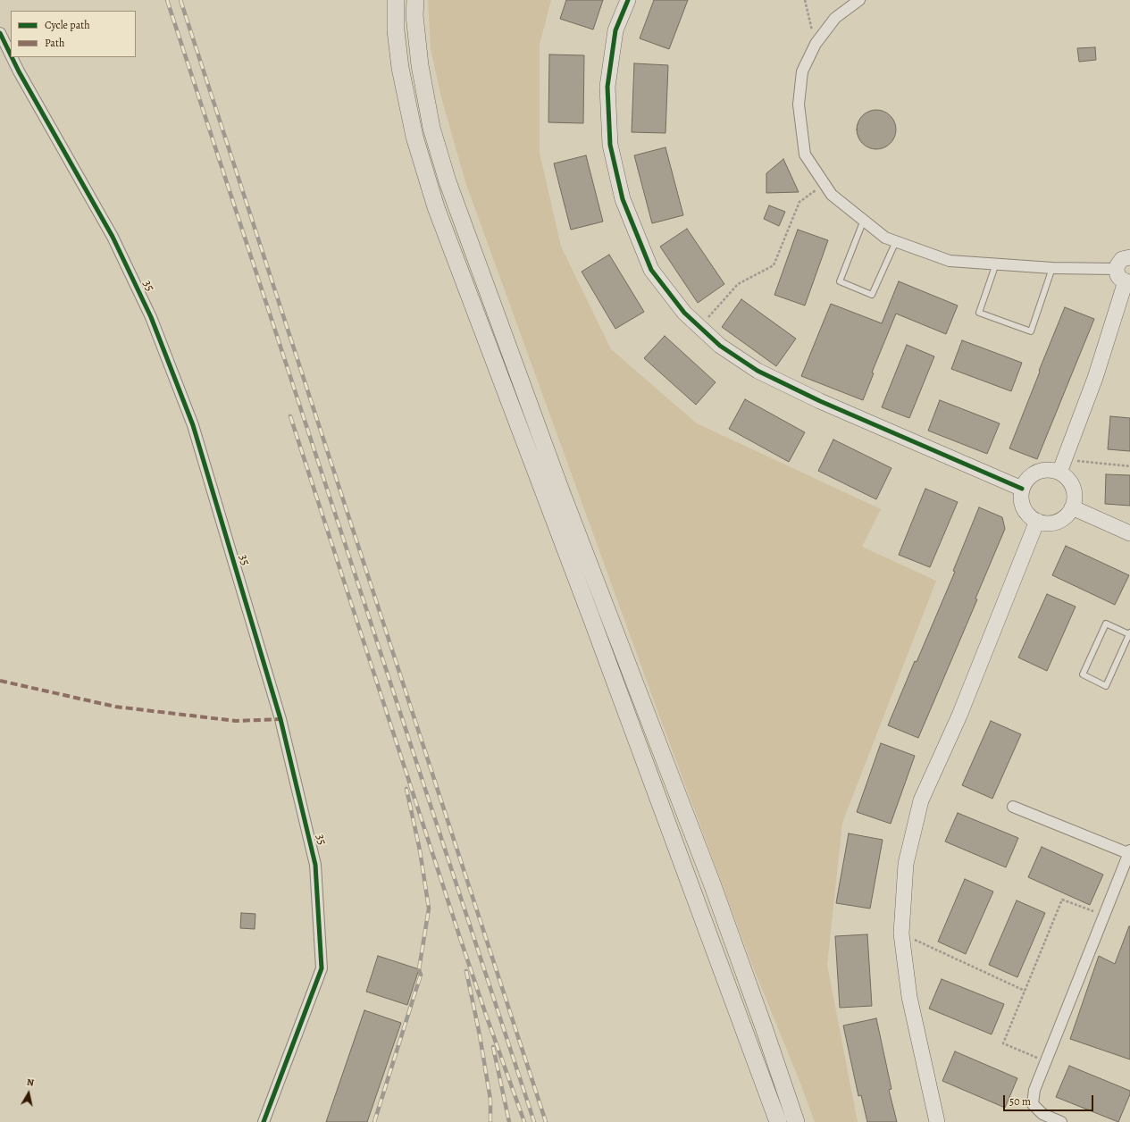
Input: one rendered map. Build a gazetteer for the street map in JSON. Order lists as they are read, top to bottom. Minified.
{"streets":{"street":["35"]},"legend":["Cycle path","Path"],"scale_bar":"50 m","north":"top"}
